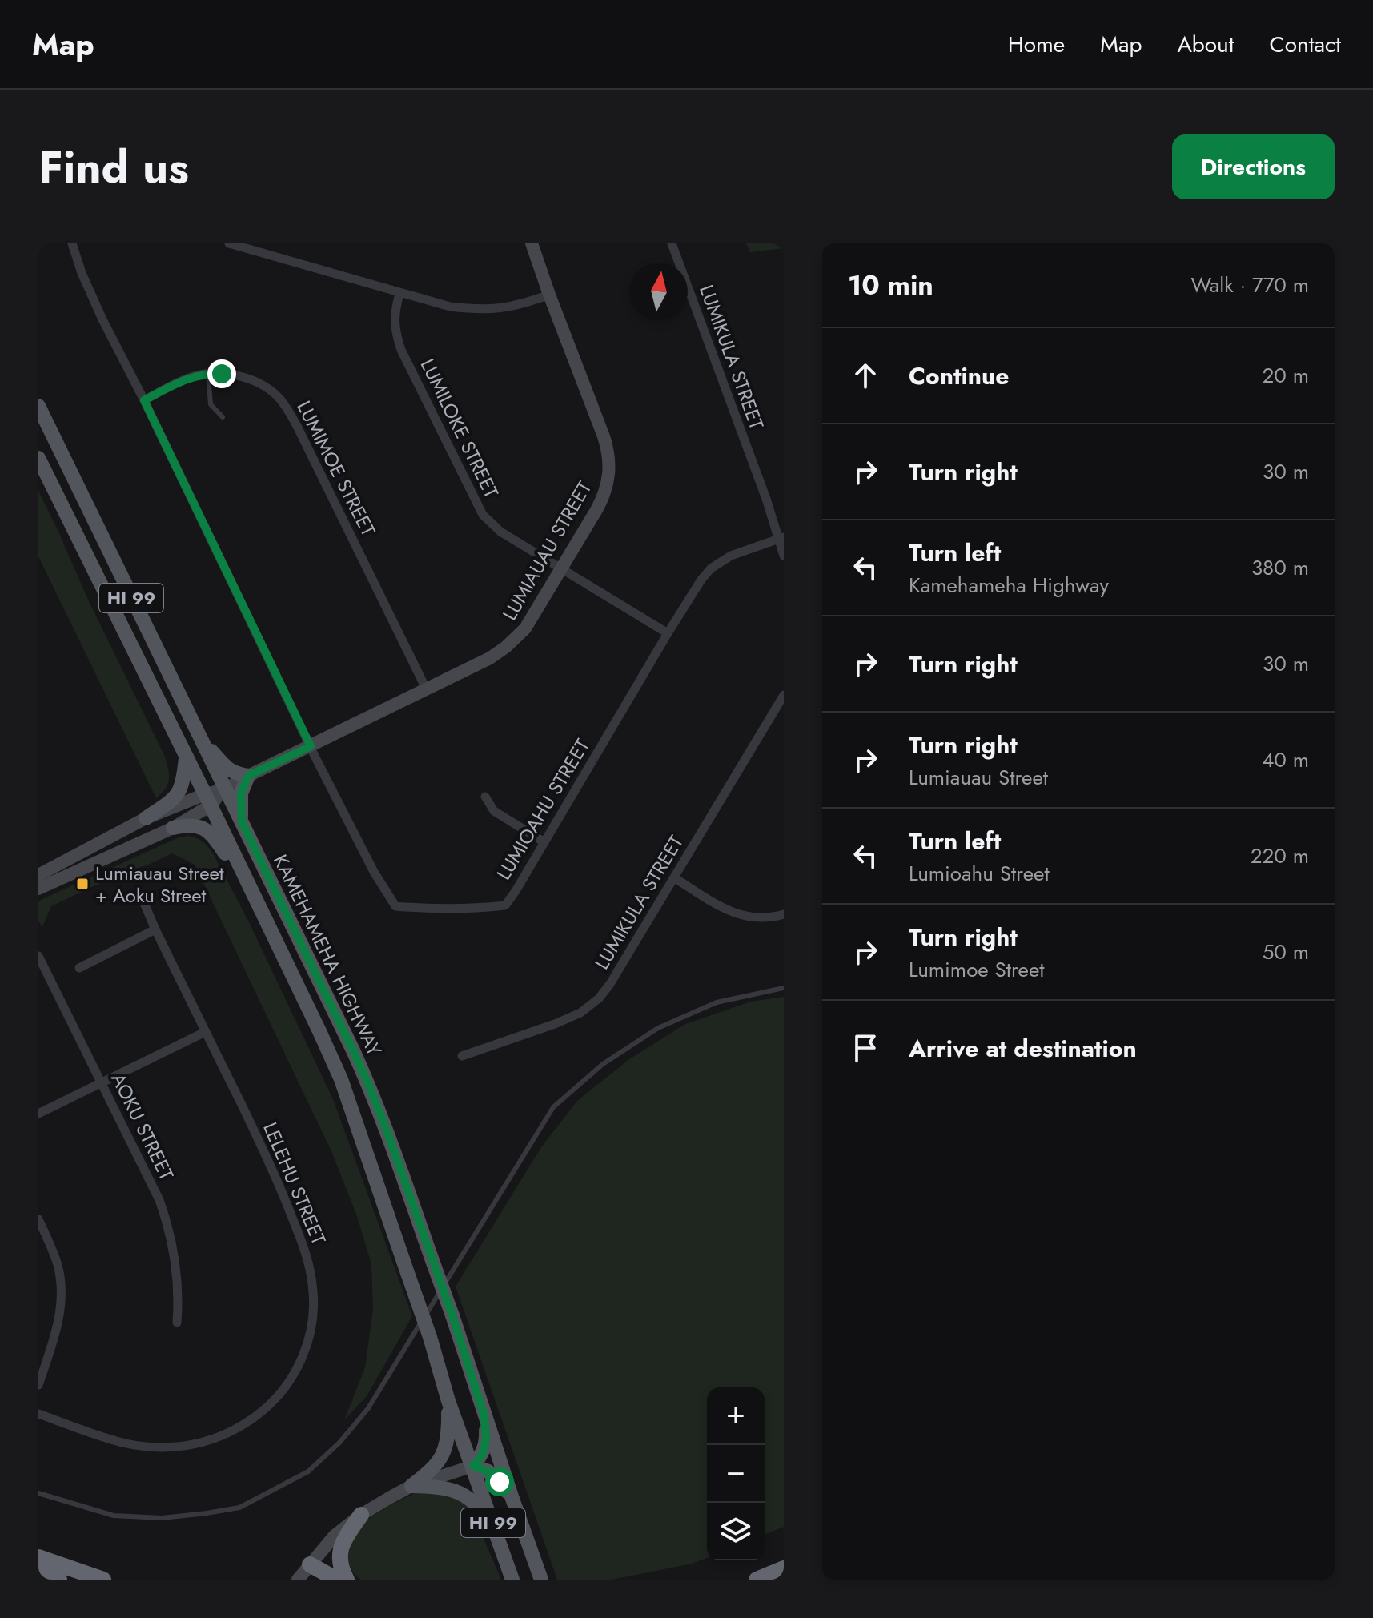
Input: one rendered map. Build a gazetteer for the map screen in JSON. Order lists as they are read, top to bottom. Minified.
{"streets":{"main road":["HI 99","KAMEHAMEHA HIGHWAY"],"street":["LUMIKULA STREET","LUMILOKE STREET","LUMIMOE STREET","LUMIAUAU STREET","LUMIOAHU STREET","AOKU STREET","LELEHU STREET"]},"crossings":[["LUMIKULA STREET","LUMIOAHU STREET"],["LUMILOKE STREET","LUMIAUAU STREET"],["LUMILOKE STREET","LUMIOAHU STREET"],["LUMIMOE STREET","LUMIAUAU STREET"],["LUMIMOE STREET","LUMIOAHU STREET"],["LUMIAUAU STREET","LUMIOAHU STREET"],["LUMIAUAU STREET","KAMEHAMEHA HIGHWAY"]],"places":{"transit":["Lumiauau Street + Aoku Street"]},"north":"top","page":{"header":"Map","nav":["Home","Map","About","Contact"],"title":"Find us","buttons":"Directions","heading":["10 min","Walk · 770 m"],"list":[["Continue","20 m"],["Turn right","30 m"],["Turn left","Kamehameha Highway","380 m"],["Turn right","30 m"],["Turn right","Lumiauau Street","40 m"],["Turn left","Lumioahu Street","220 m"],["Turn right","Lumimoe Street","50 m"],"Arrive at destination"],"map_buttons":["+","−"]}}
